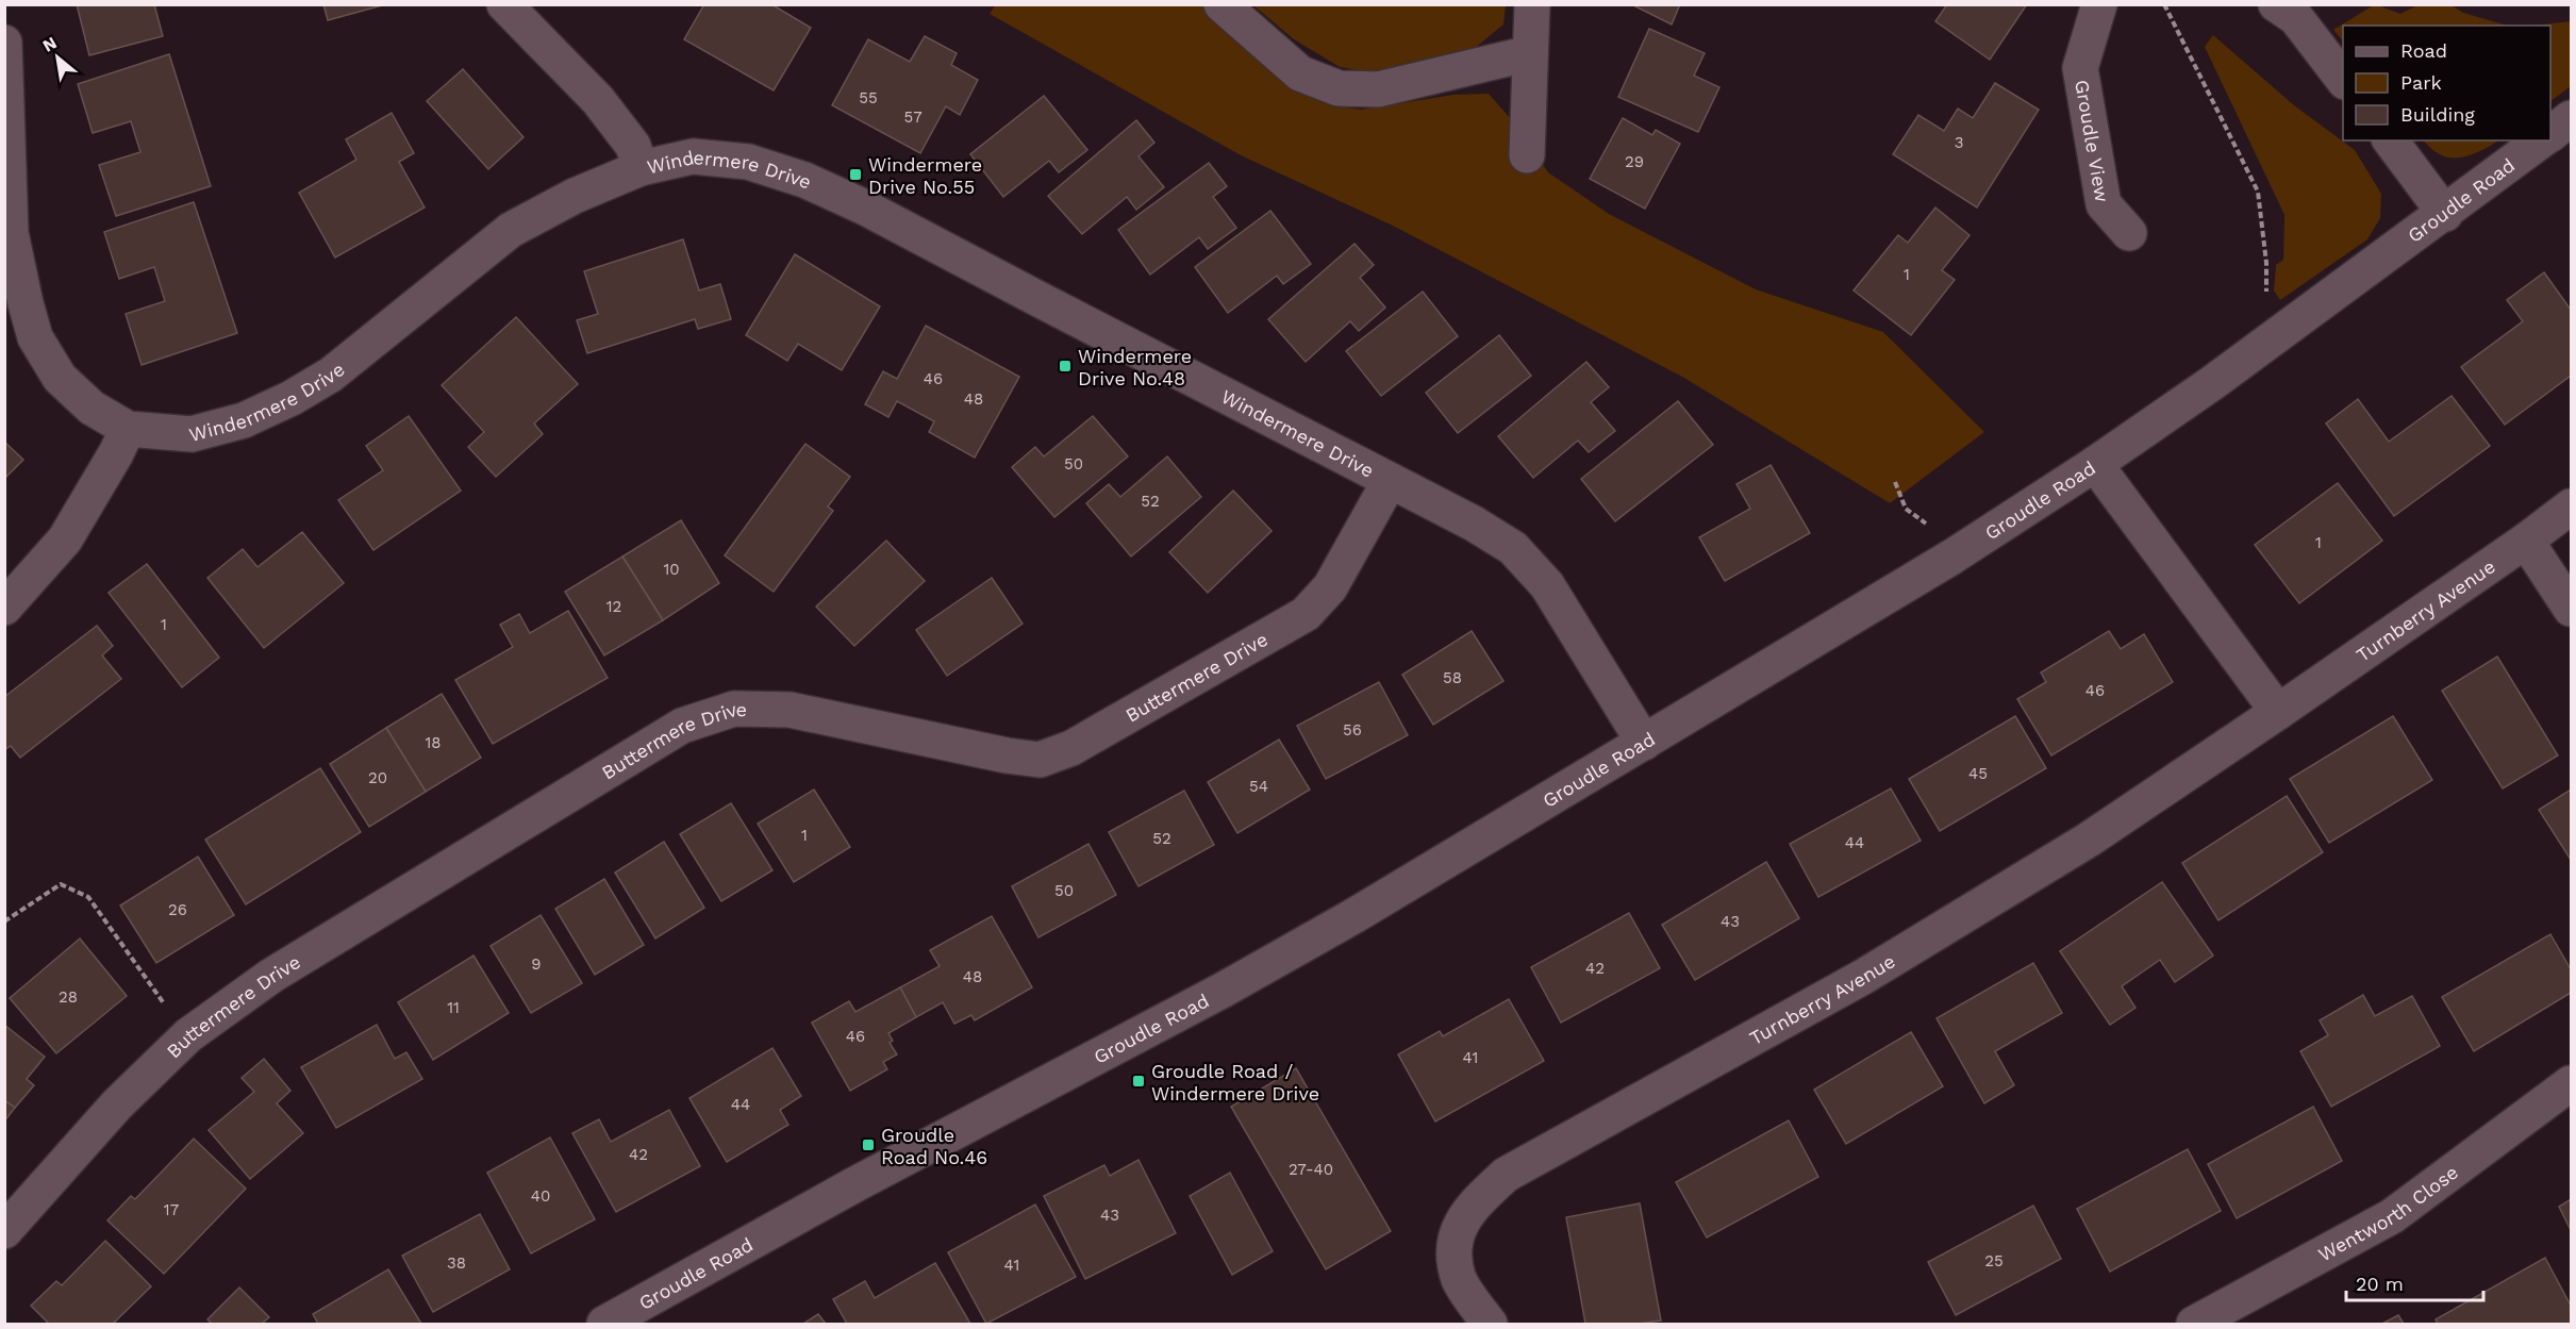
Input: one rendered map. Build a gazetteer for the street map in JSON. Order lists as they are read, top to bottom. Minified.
{"streets":{"street":["Groudle View","Windermere Drive","Groudle Road","Turnberry Avenue","Buttermere Drive","Wentworth Close"]},"crossings":[["Windermere Drive","Groudle Road"],["Windermere Drive","Buttermere Drive"]],"places":{"transit":["Windermere Drive No.55","Windermere Drive No.48","Groudle Road / Windermere Drive","Groudle Road No.46"]},"house_numbers":["55","57","3","29","1","46","48","50","52","1","10","12","1","58","46","56","18","45","20","54","1","52","44","50","26","43","9","42","48","28","11","46","41","44","42","27-40","40","17","43","25","38","41"],"legend":["Road","Park","Building"],"scale_bar":"20 m","north":"top left"}
